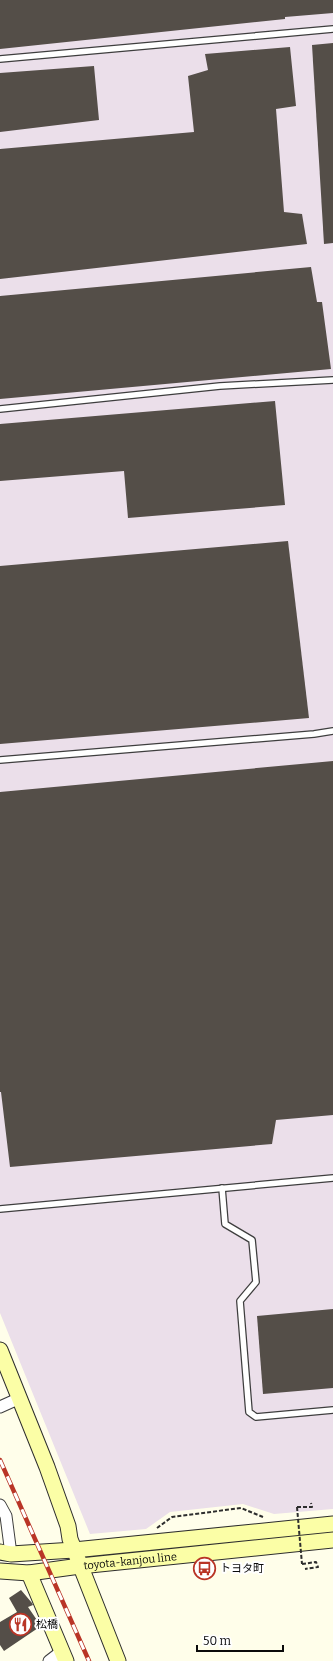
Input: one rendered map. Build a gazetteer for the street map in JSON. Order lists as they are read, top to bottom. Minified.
{"streets":{"main road":["toyota-kanjou line"]},"places":{"bus stop":["トヨタ町"],"restaurant":["松橋"]},"scale_bar":"50 m"}
